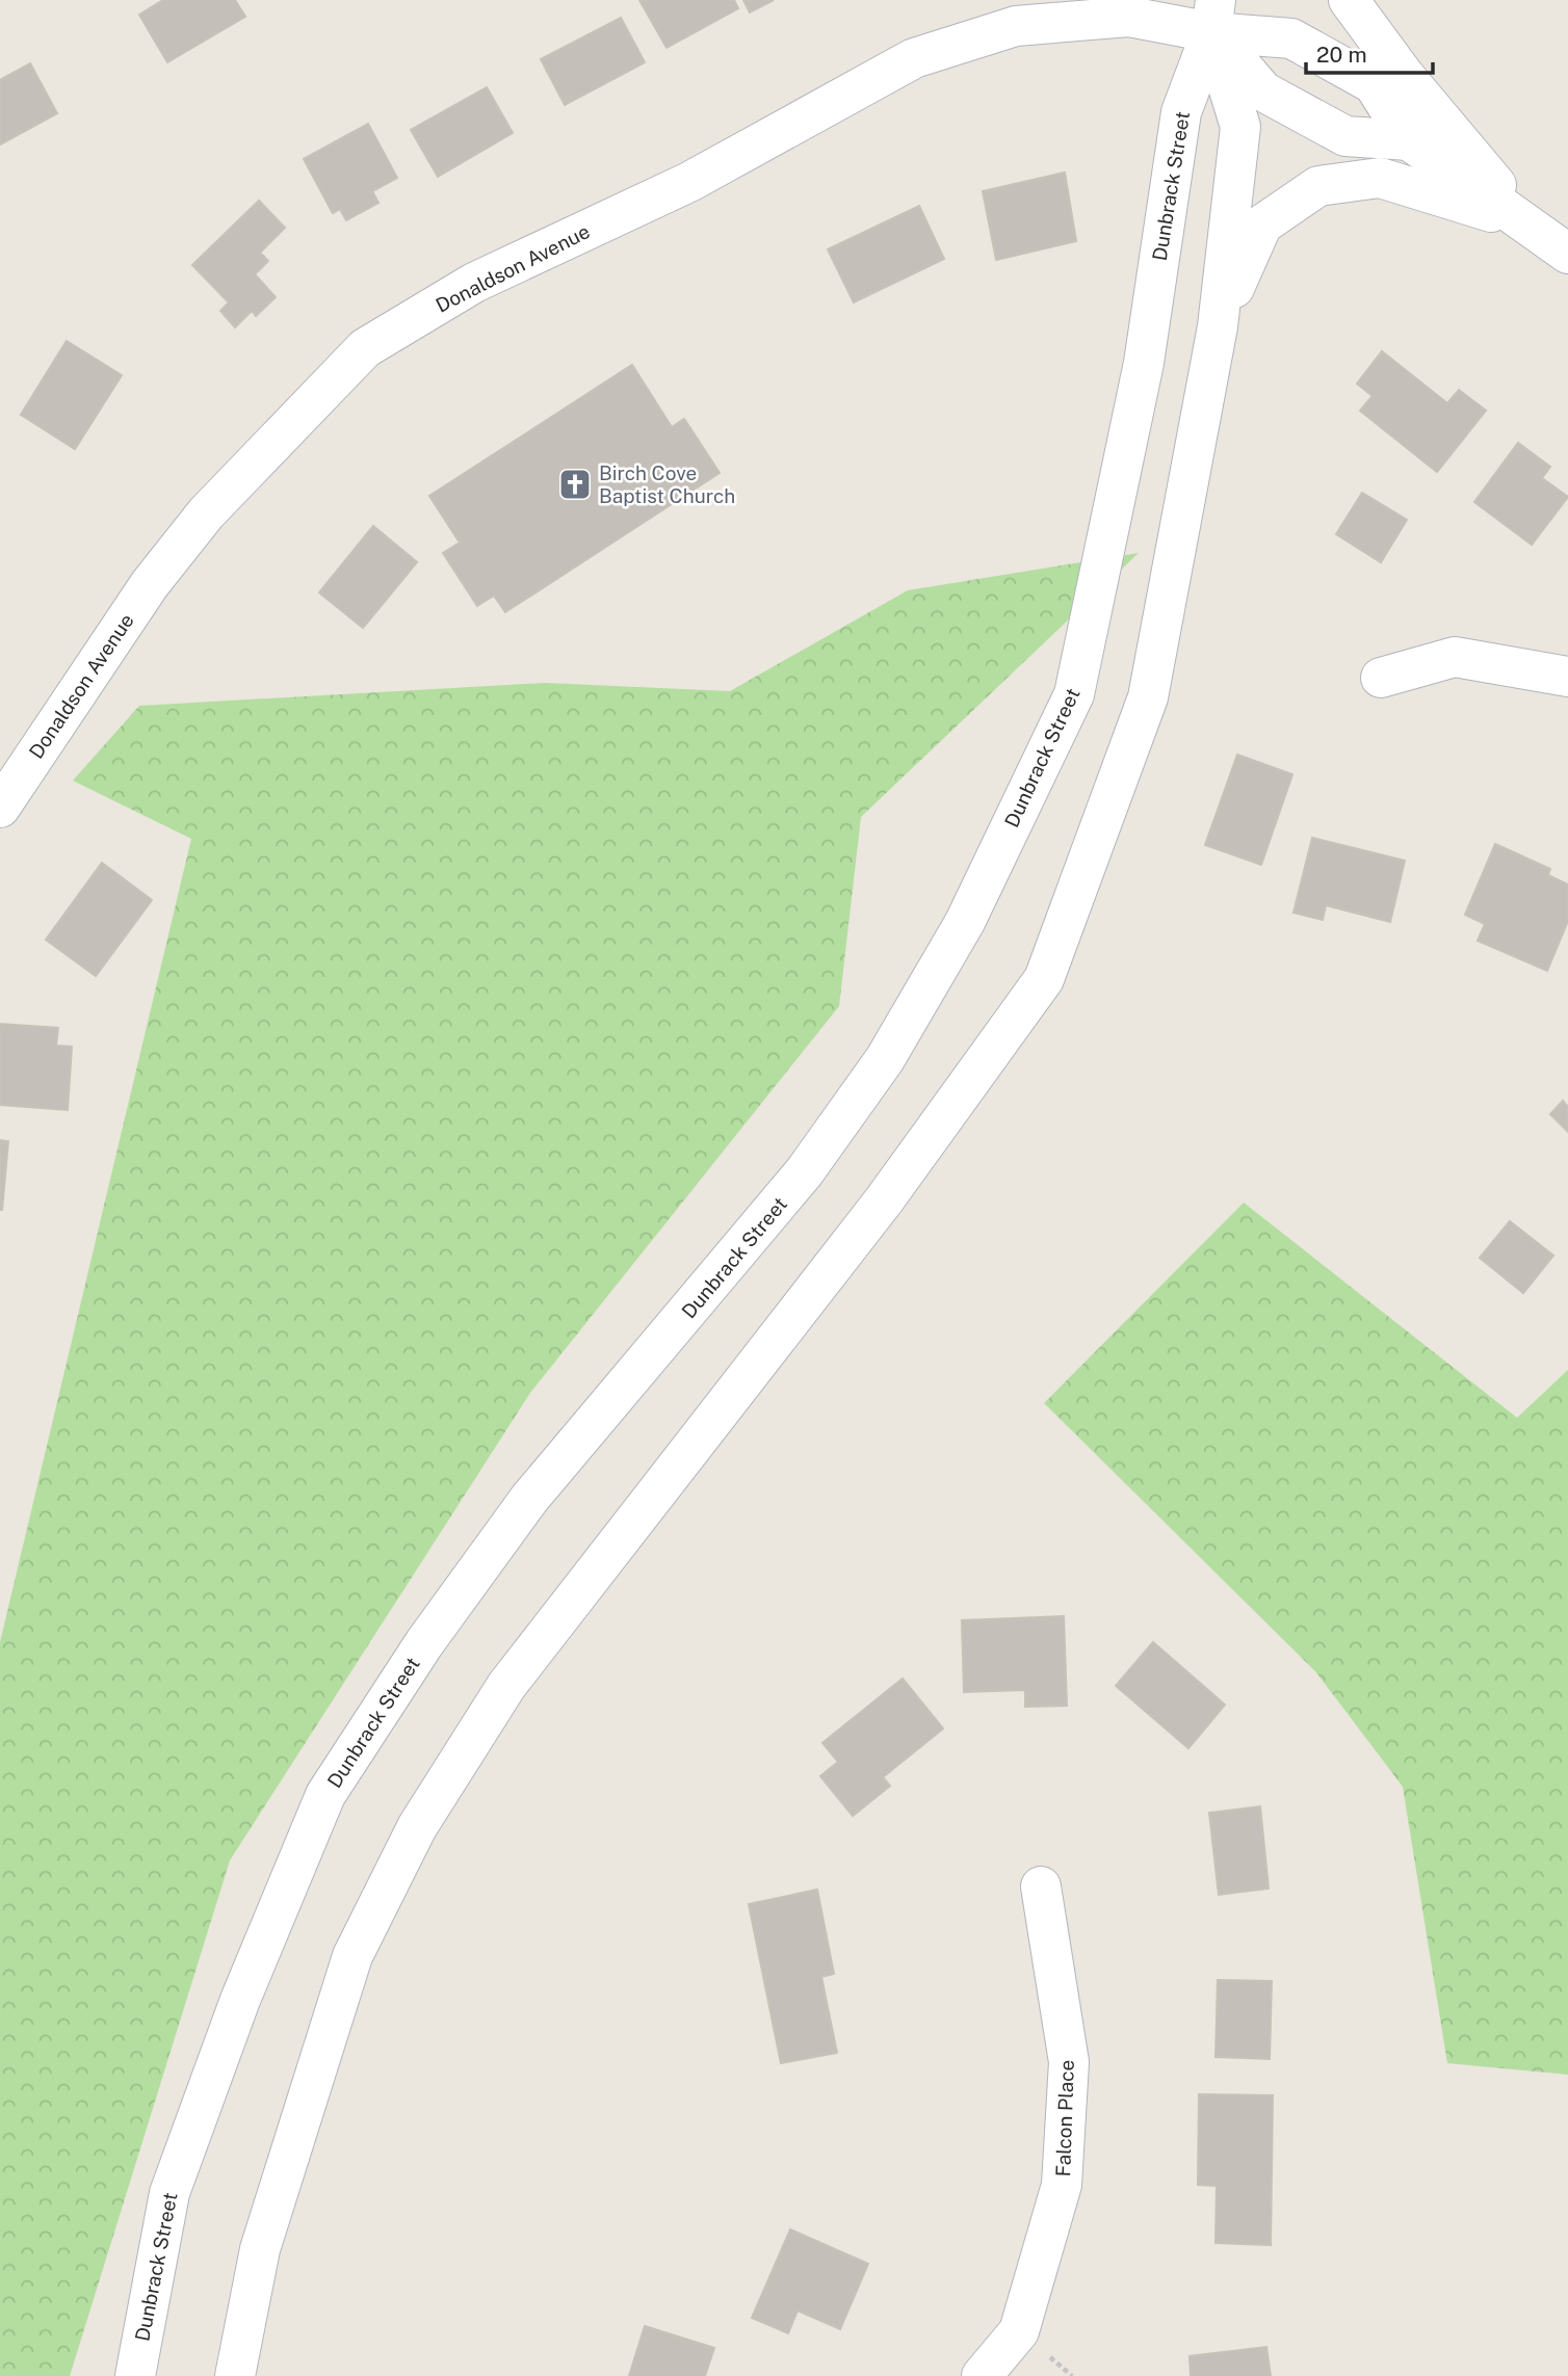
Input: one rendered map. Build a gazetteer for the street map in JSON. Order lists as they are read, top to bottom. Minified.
{"streets":{"main road":["Dunbrack Street","Donaldson Avenue","Falcon Place"]},"crossings":[["Dunbrack Street","Donaldson Avenue"]],"places":{"church":["Birch Cove Baptist Church"]},"scale_bar":"20 m"}
